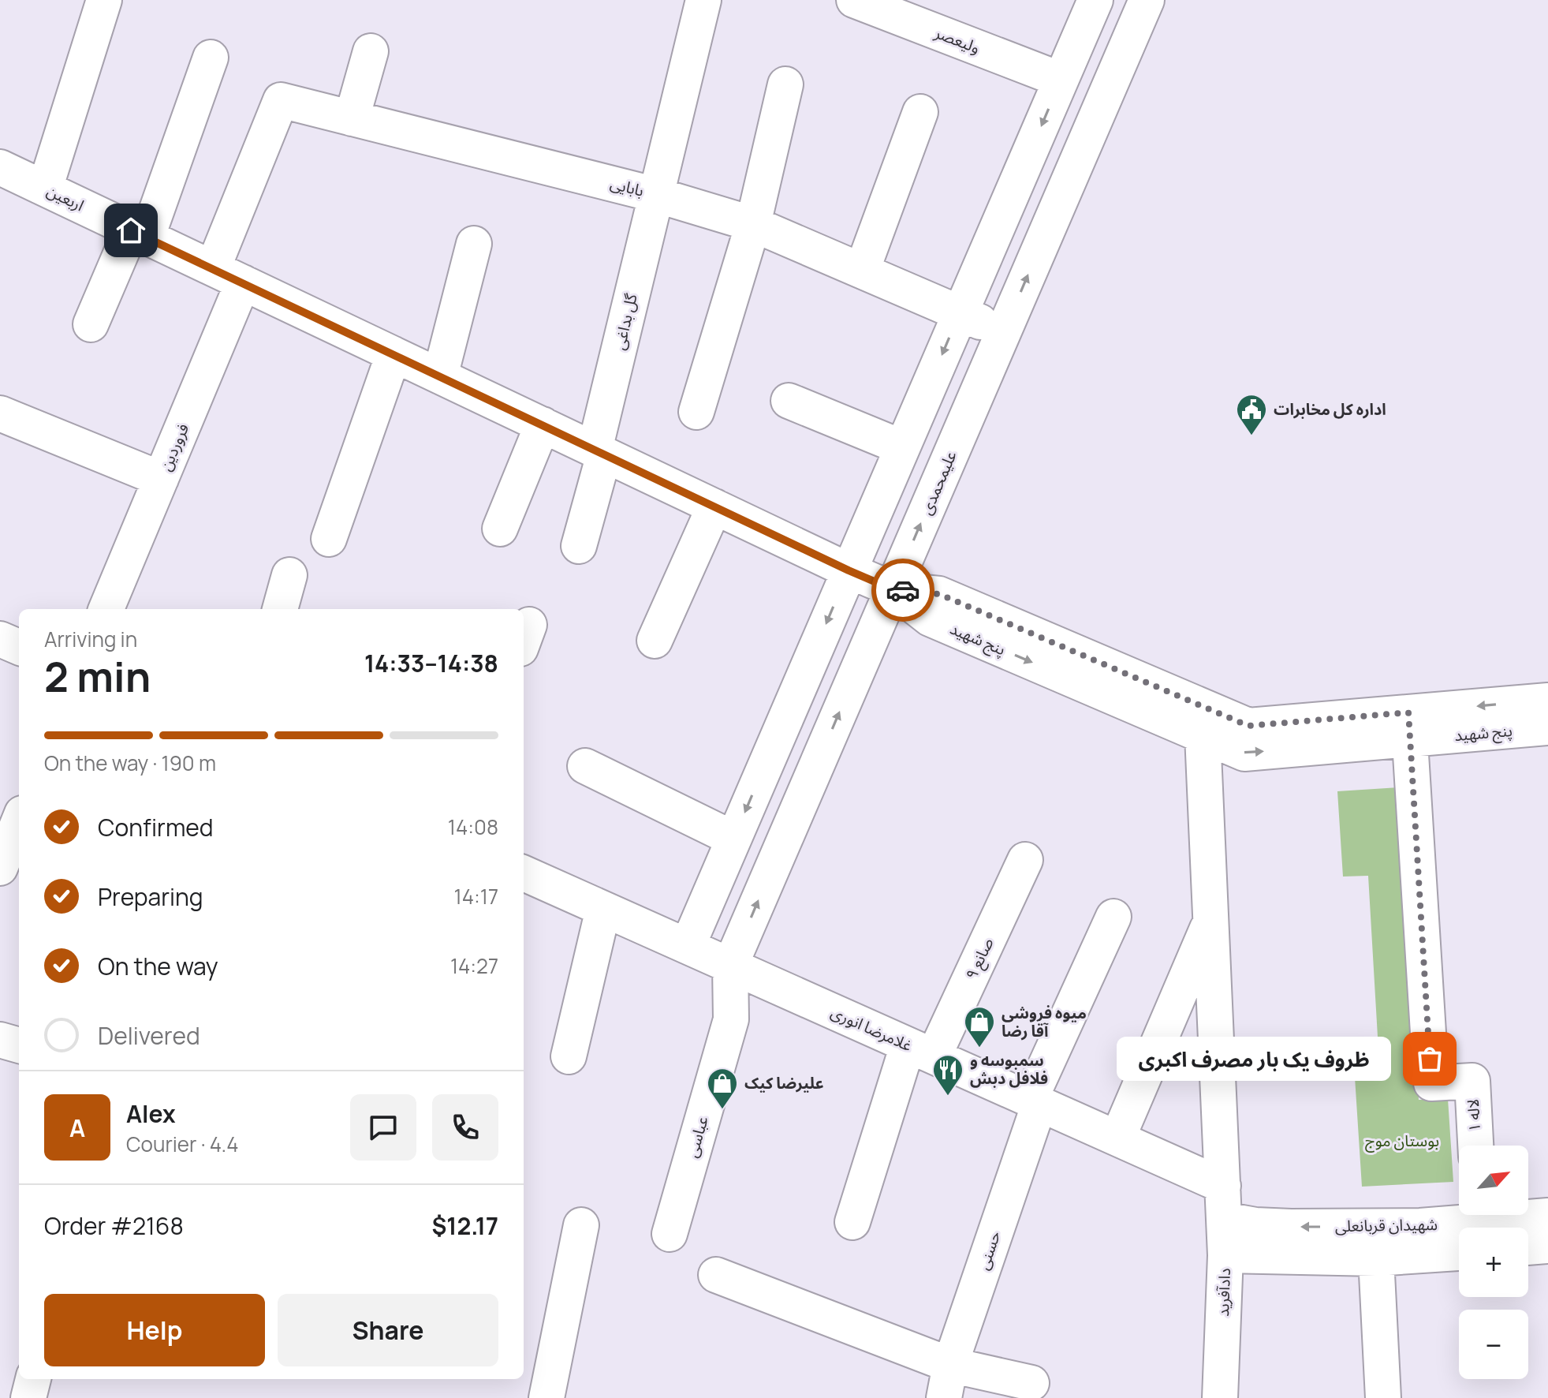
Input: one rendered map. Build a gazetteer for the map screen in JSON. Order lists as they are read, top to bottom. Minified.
{"streets":{"street":["ولیعصر","بابایی","اربعین","گل بداغی","فروردین","علیمحمدی","پنج شهید","صانع ۹","غلامرضا انوری","لاله ۱","عباسی","شهیدان قربانعلی","حسنی","دادآفرید"]},"crossings":[["بابایی","اربعین"],["بابایی","گل بداغی"],["بابایی","علیمحمدی"],["اربعین","گل بداغی"],["اربعین","فروردین"],["اربعین","پنج شهید"],["علیمحمدی","پنج شهید"],["علیمحمدی","غلامرضا انوری"],["علیمحمدی","عباسی"],["پنج شهید","لاله ۱"],["پنج شهید","دادآفرید"],["صانع ۹","غلامرضا انوری"],["غلامرضا انوری","عباسی"],["غلامرضا انوری","حسنی"],["غلامرضا انوری","دادآفرید"],["شهیدان قربانعلی","دادآفرید"]],"parks":["بوستان موج"],"places":{"public building":["اداره کل مخابرات"],"shop":["میوه فروشی آقا رضا","علیرضا کیک"],"other":["ظروف یک بار مصرف اکبری"],"restaurant":["سمبوسه و فلافل دبش"]},"north":"top right","page":{"heading":["2 min","Arriving in","14:33–14:38"],"panel":["Alex","Courier · 4.4","Order #2168","$12.17"],"bar":"On the way · 190 m","list":[["Confirmed","14:08"],["Preparing","14:17"],["On the way","14:27"],"Delivered"],"bubble":"ظروف یک بار مصرف اکبری","round":"A","map_buttons":["+","−"],"buttons":["Help","Share"]}}
